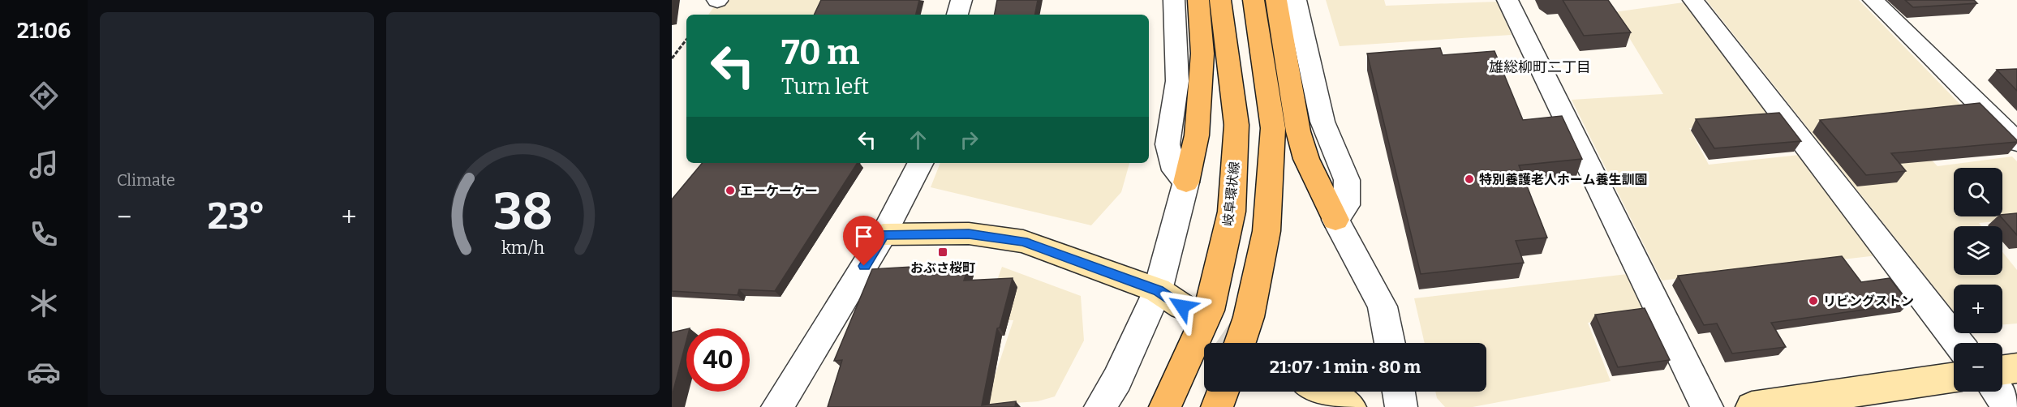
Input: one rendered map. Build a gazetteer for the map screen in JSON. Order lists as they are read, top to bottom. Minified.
{"streets":{"main road":["岐阜環状線"]},"districts":["雄総柳町二丁目"],"places":{"other":["特別養護老人ホーム養生訓園","エーケーケー","リビングストン"],"transit":["おぶさ桜町"]},"page":{"tabs":"21:06","tile":"Climate","turn":["70 m","Turn left"],"map_buttons":["+","−"],"heat":["−","23°","+"],"limit":"40","trip":"21:07 · 1 min · 80 m","gauge":["38","km/h"]}}
